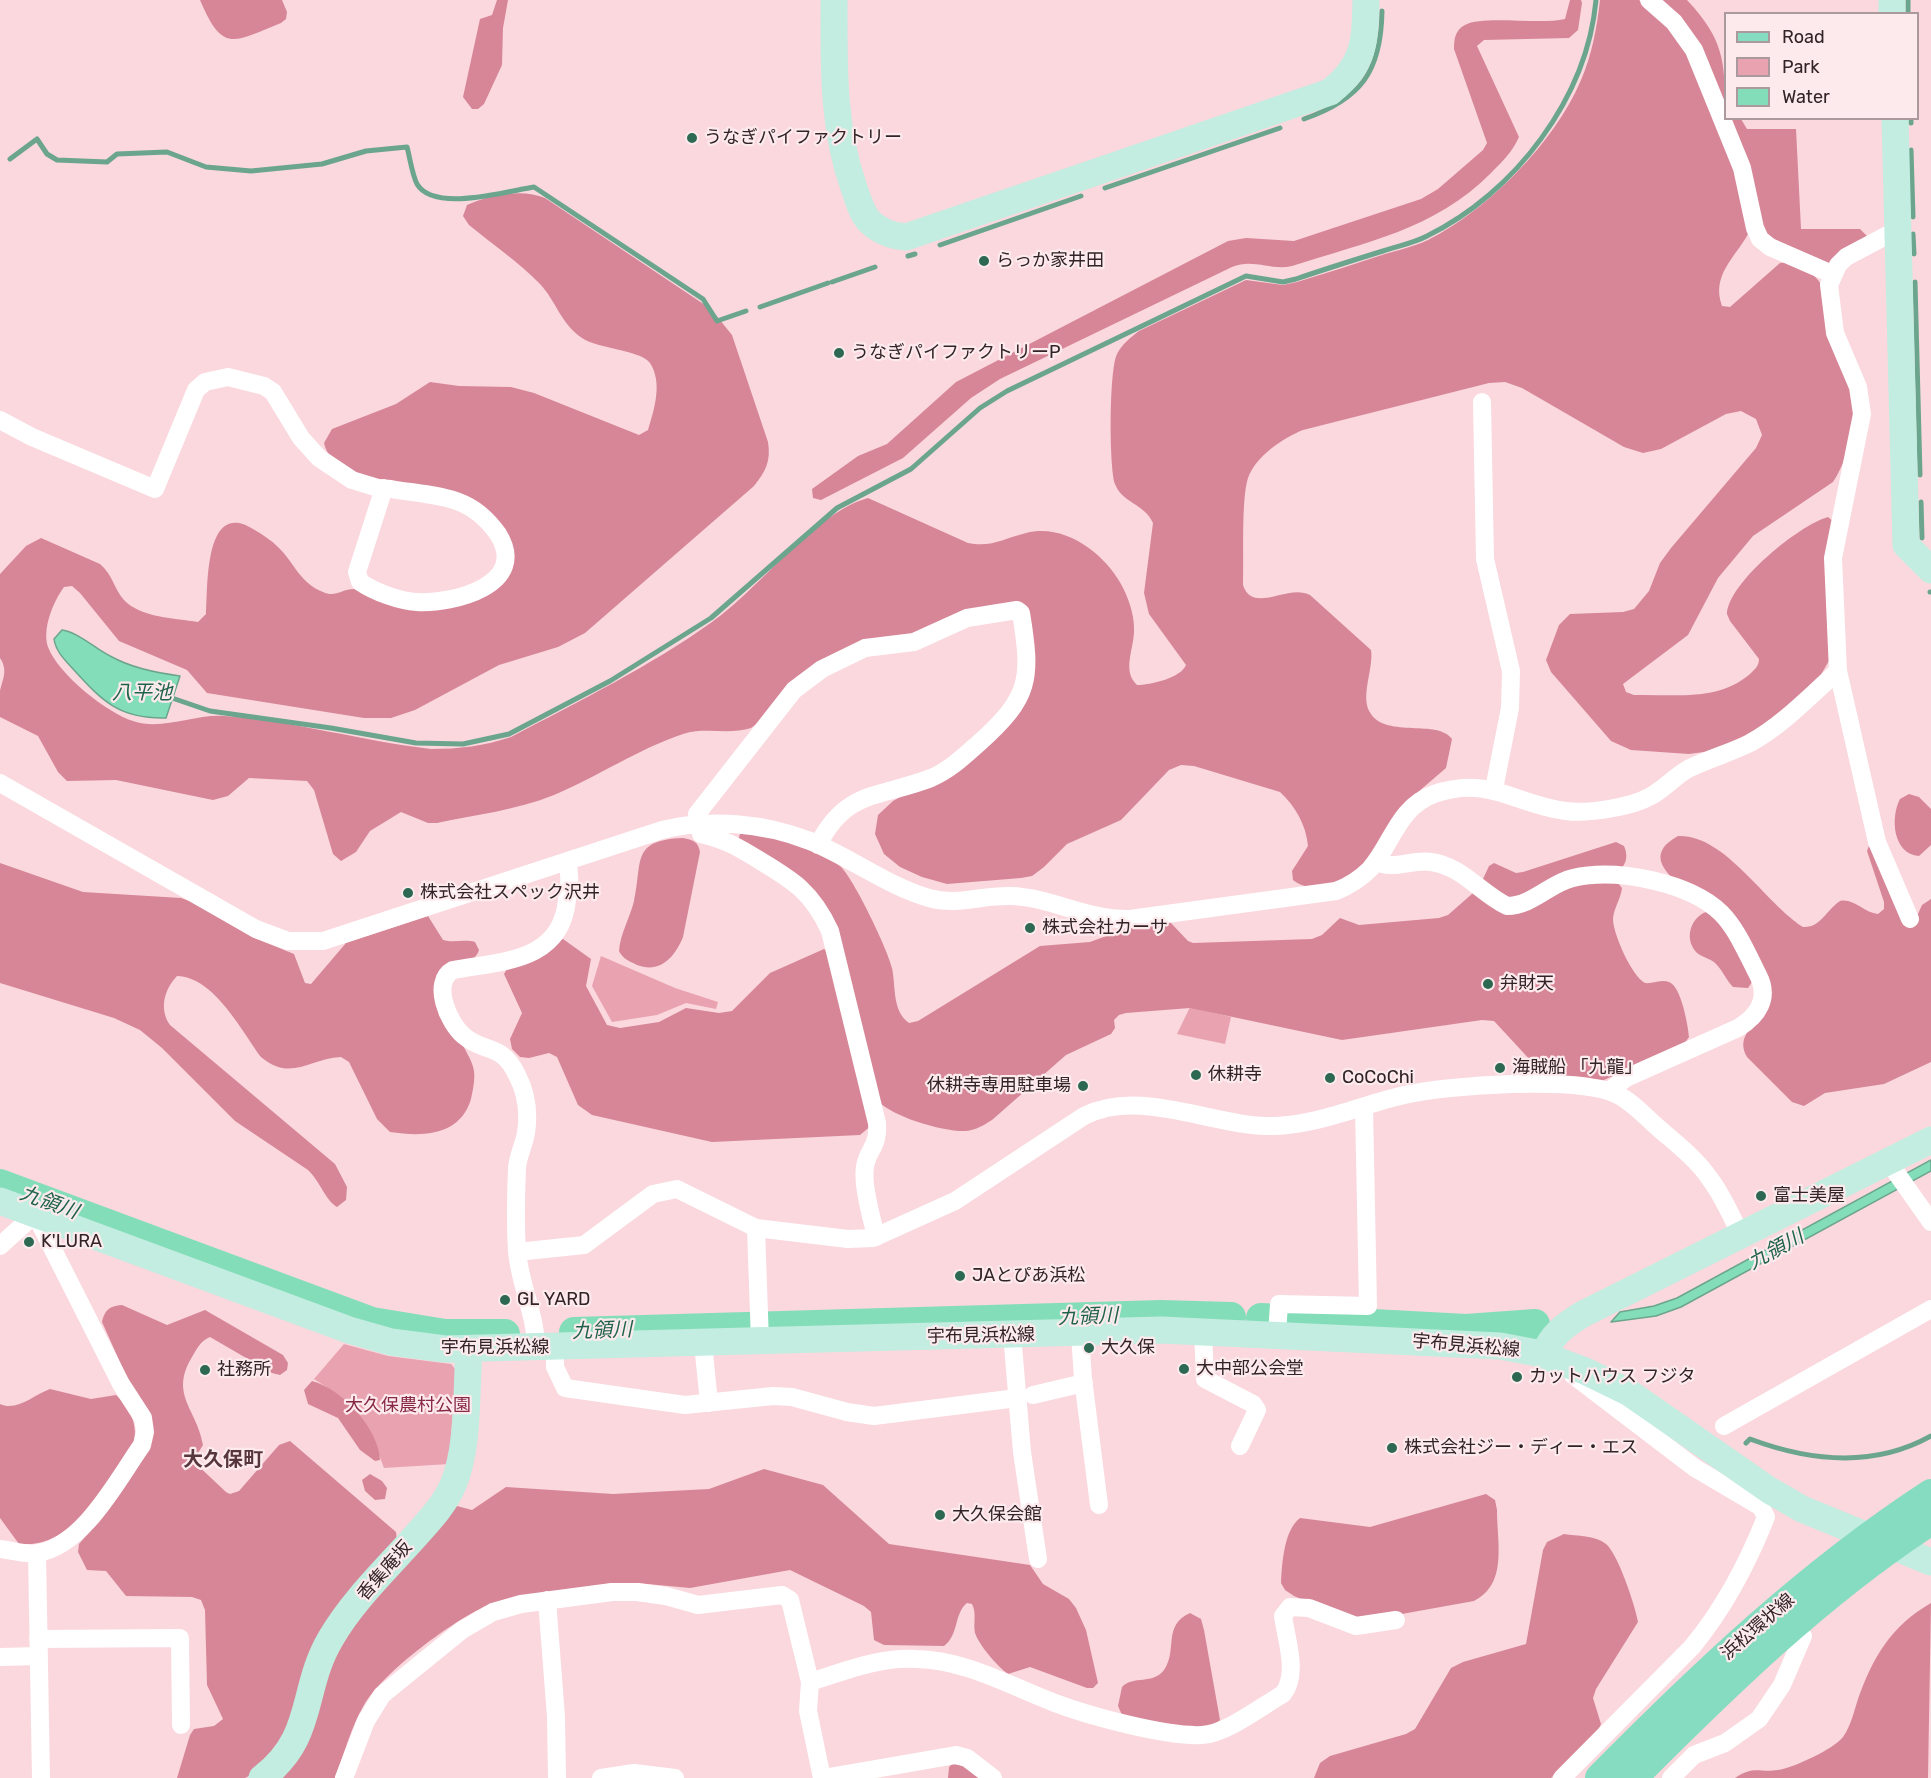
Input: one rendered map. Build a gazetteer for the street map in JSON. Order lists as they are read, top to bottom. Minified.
{"streets":{"main road":["浜松環状線"],"street":["宇布見浜松線","香集庵坂"]},"crossings":[["宇布見浜松線","香集庵坂"],["宇布見浜松線","浜松環状線"]],"districts":["大久保町"],"water":["八平池","九領川"],"parks":["大久保農村公園"],"places":["うなぎパイファクトリー","らっか家井田","うなぎパイファクトリーP","株式会社スペック沢井","株式会社カーサ","弁財天","海賊船 「九龍」","休耕寺","CoCoChi","休耕寺専用駐車場","富士美屋","K'LURA","JAとぴあ浜松","GL YARD","大久保","大中部公会堂","社務所","カットハウス フジタ","株式会社ジー・ディー・エス","大久保会館"],"legend":["Road","Park","Water"]}
